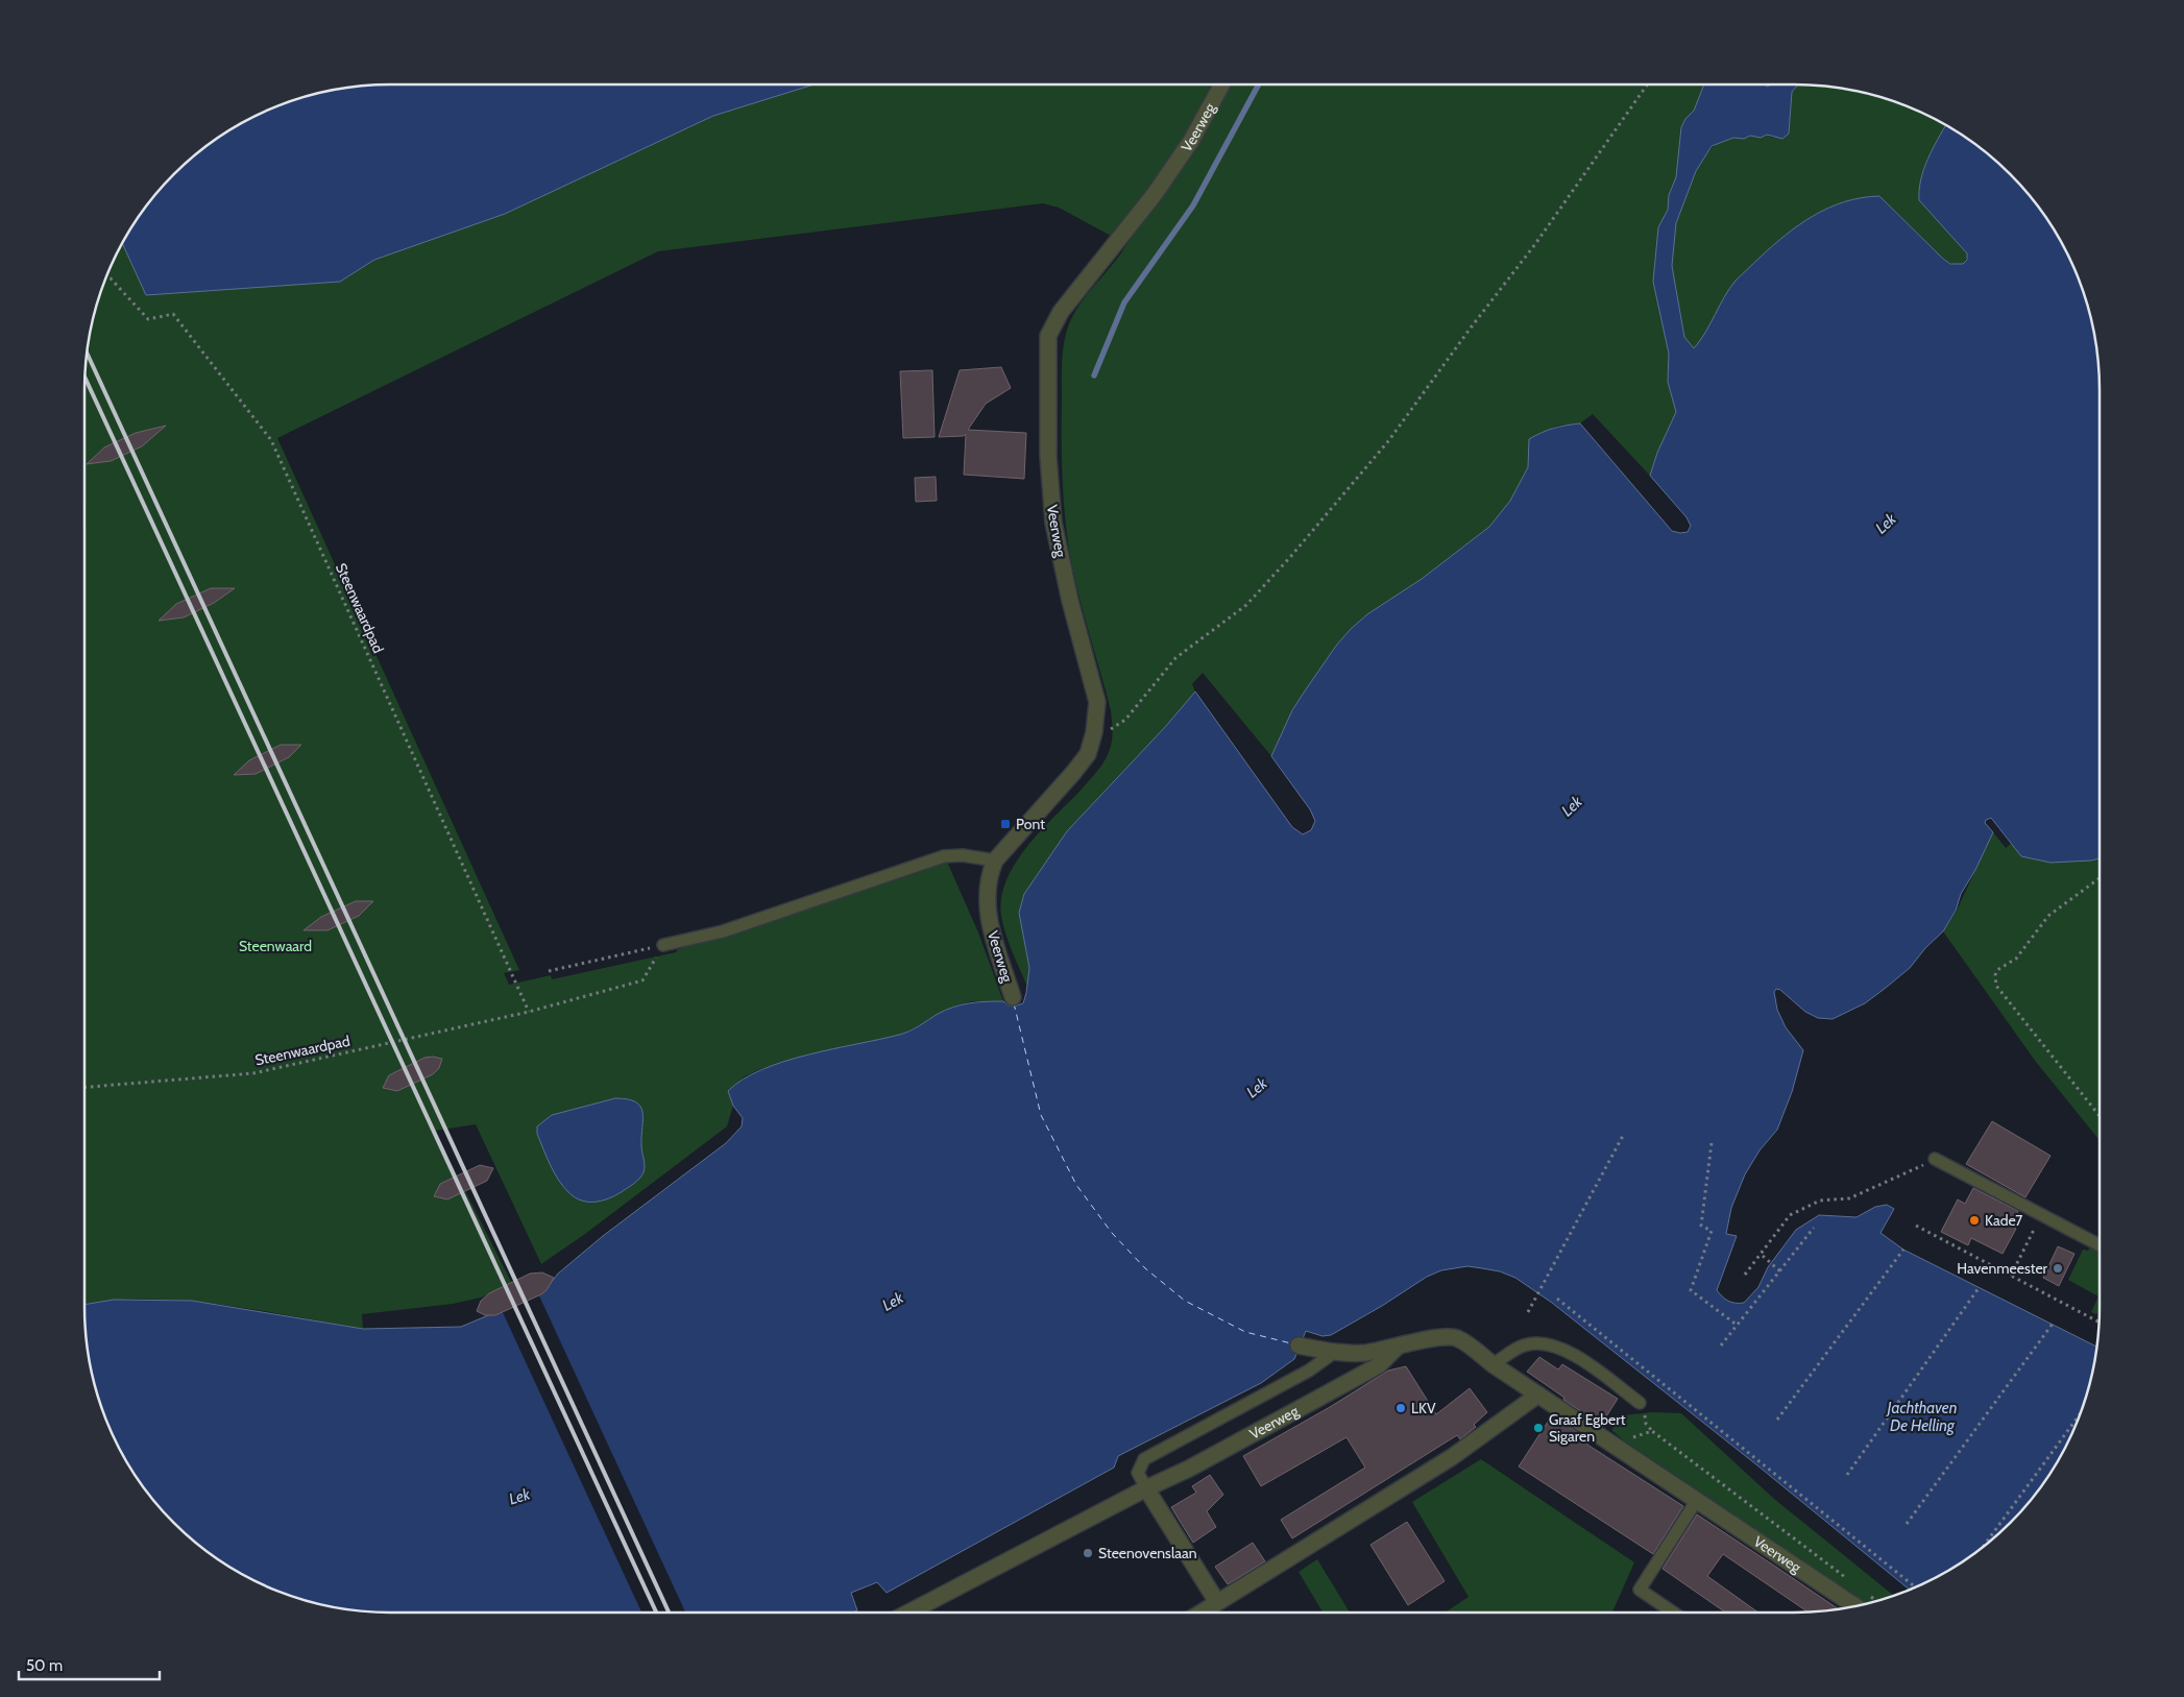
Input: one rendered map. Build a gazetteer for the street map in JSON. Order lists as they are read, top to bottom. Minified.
{"streets":{"street":["Veerweg"],"path":["Steenwaardpad"]},"water":["Lek","Jachthaven De Helling"],"parks":["Steenwaard"],"places":{"transit":["Pont"],"other":["Kade7","Havenmeester","LKV","Graaf Egbert Sigaren","Steenovenslaan"]},"scale_bar":"50 m"}
